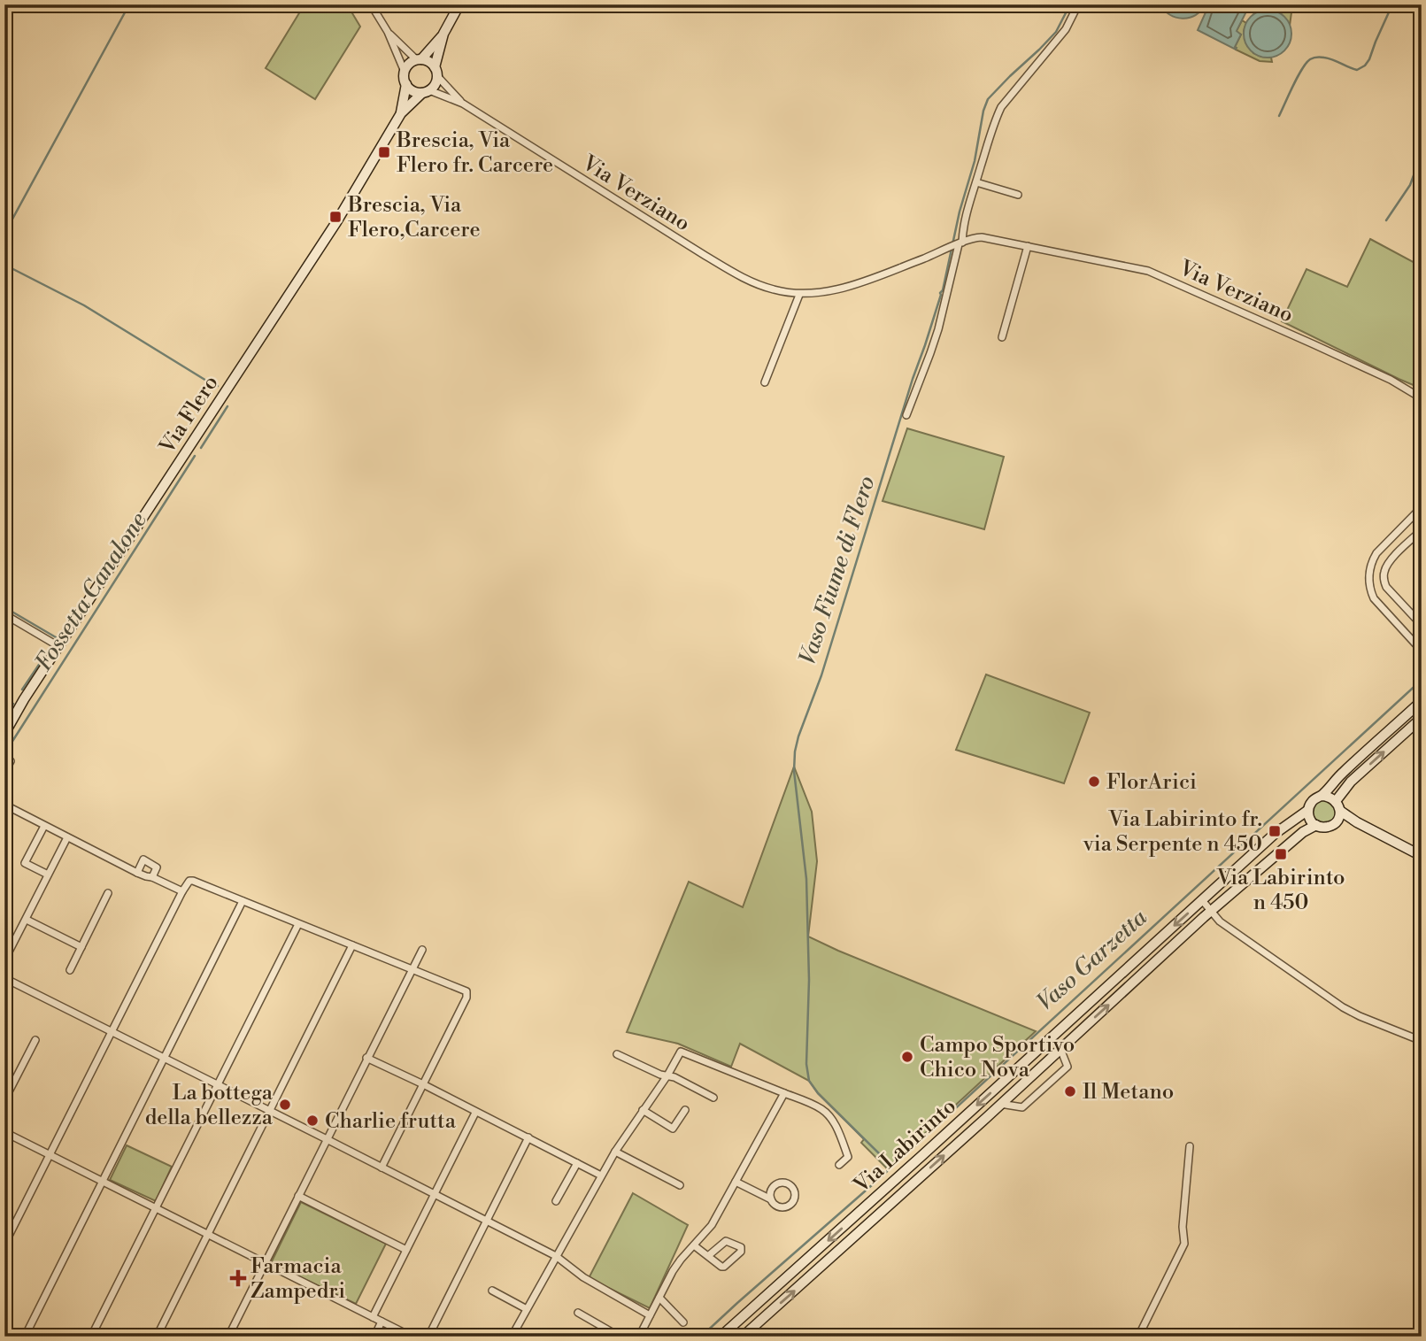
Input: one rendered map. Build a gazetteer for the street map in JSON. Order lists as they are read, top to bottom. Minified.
{"streets":{"street":["Via Verziano","Via Flero","Via Labirinto"]},"water":["Vaso Fiume di Flero","Fossetta Canalone","Vaso Garzetta"],"places":{"transit":["Brescia, Via Flero fr. Carcere","Brescia, Via Flero,Carcere","Via Labirinto fr. via Serpente n 450","Via Labirinto n 450"],"other":["FlorArici","Campo Sportivo Chico Nova","Il Metano","La bottega della bellezza","Charlie frutta"],"health":["Farmacia Zampedri"]}}
